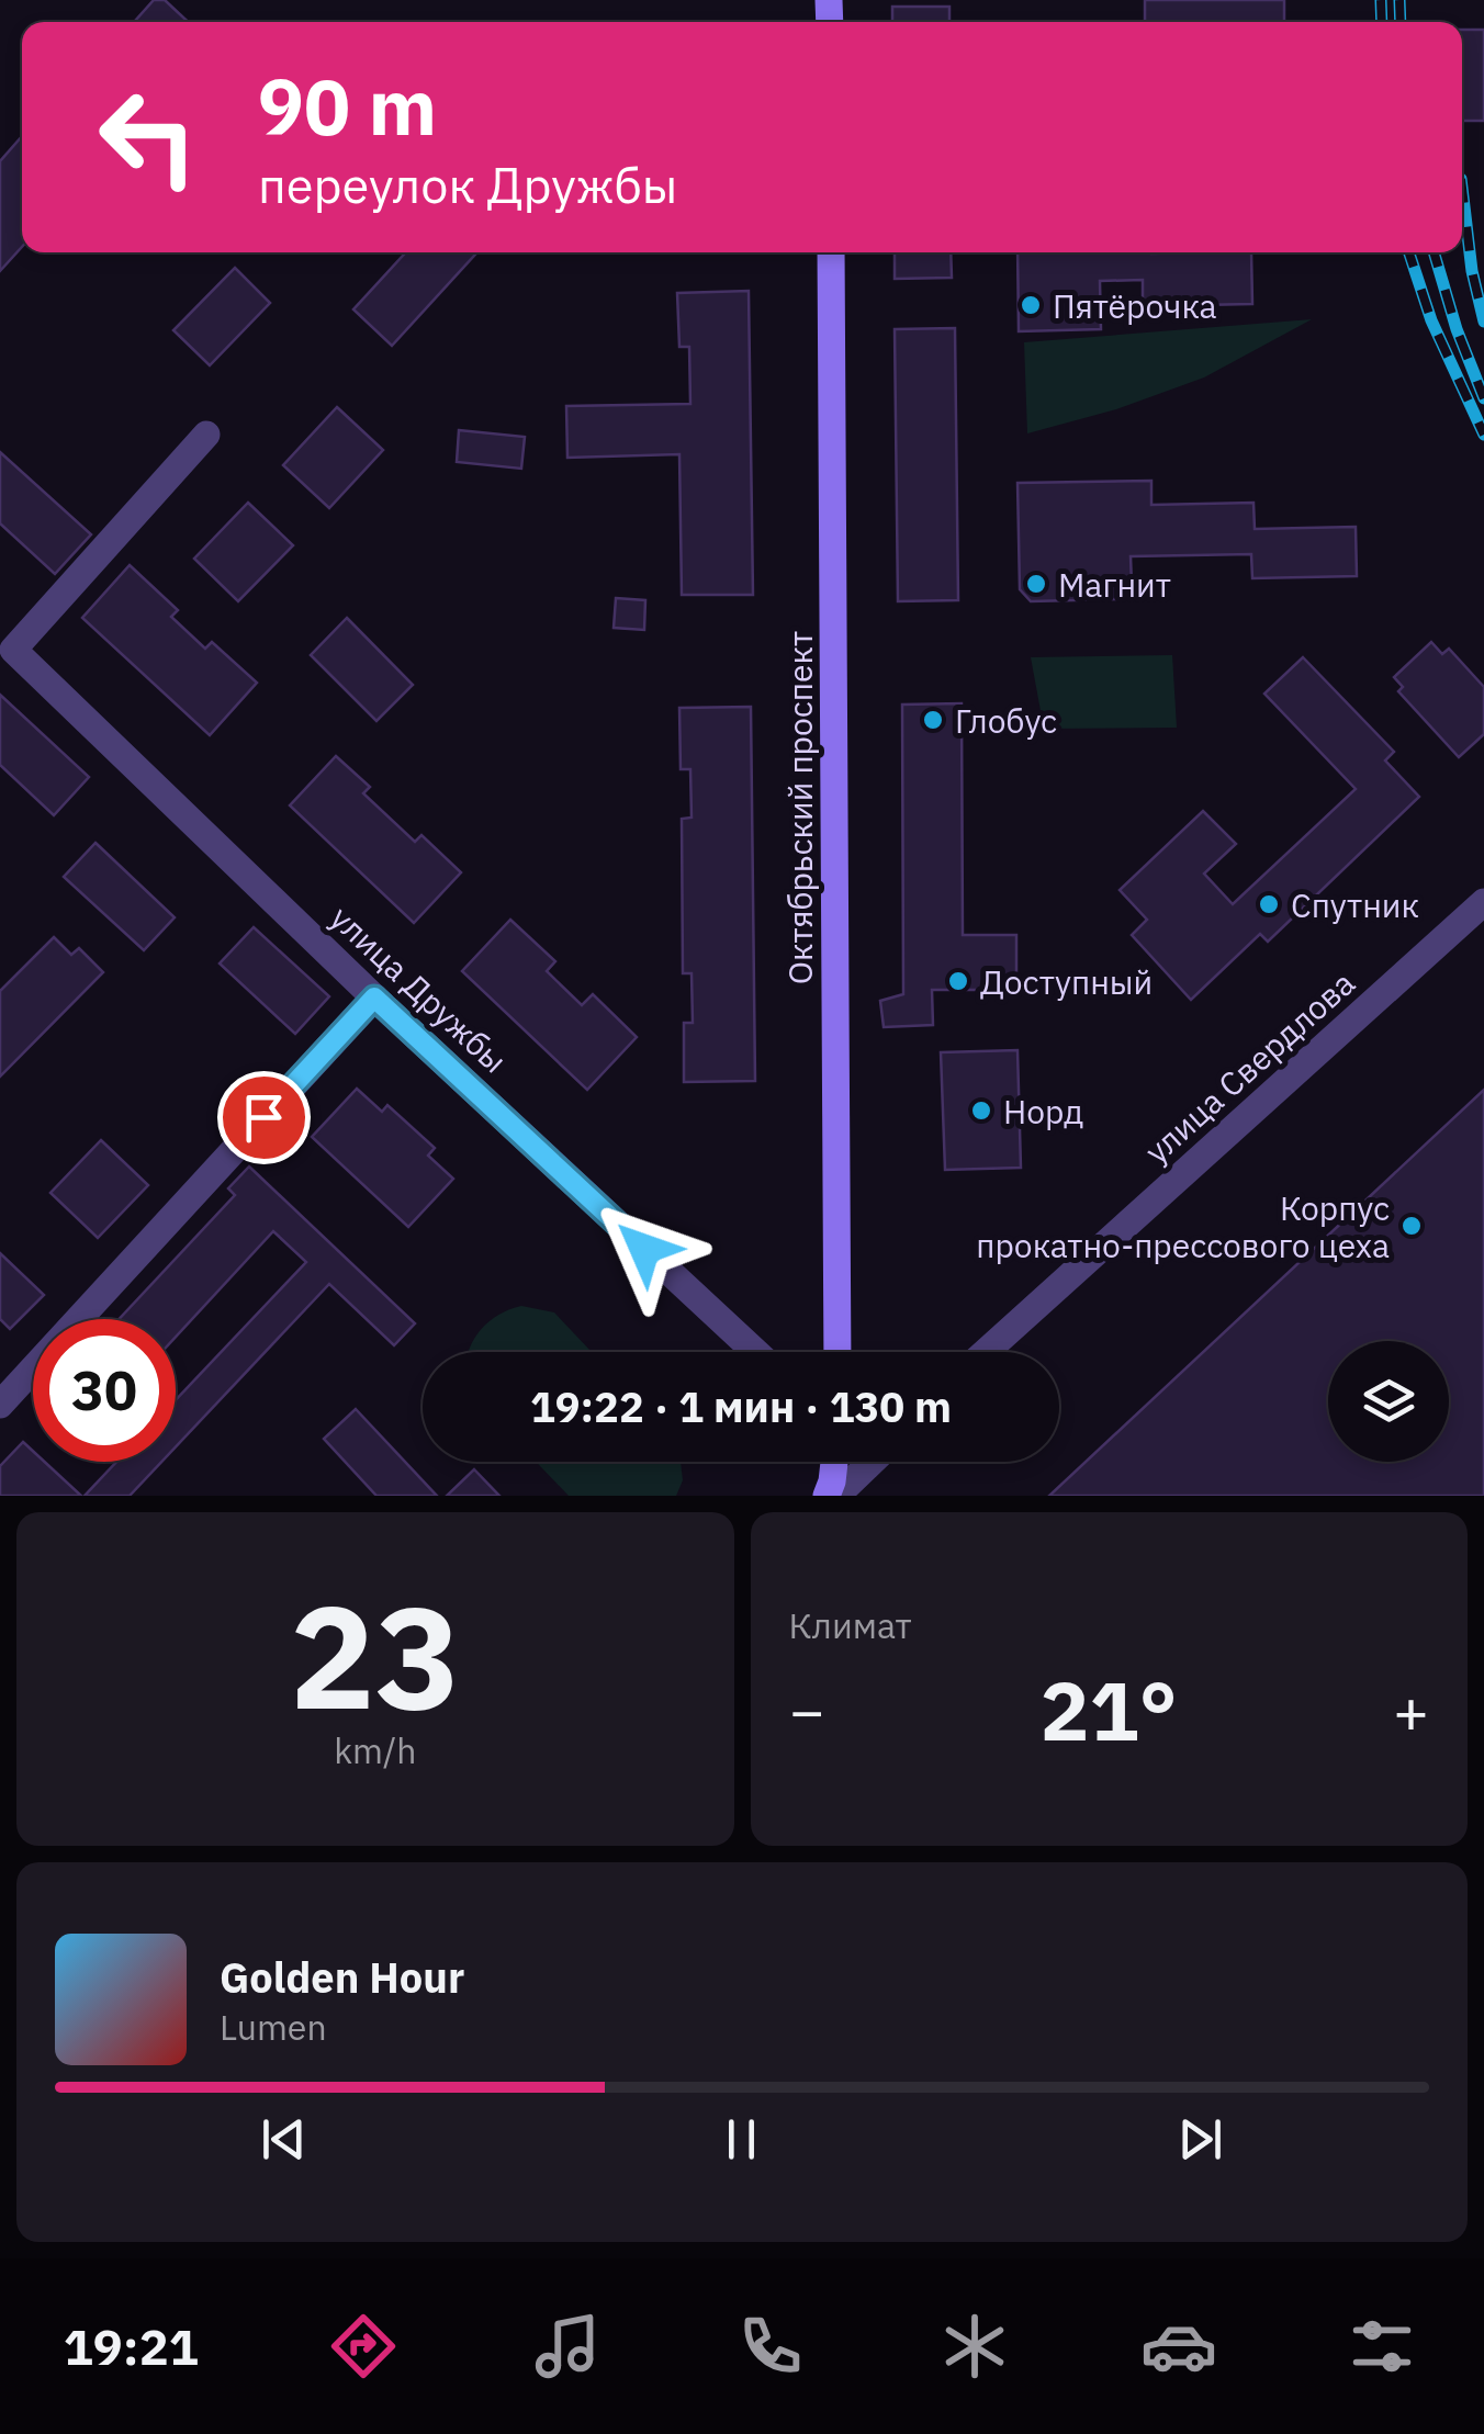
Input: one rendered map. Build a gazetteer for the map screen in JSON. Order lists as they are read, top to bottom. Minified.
{"streets":{"main road":["Октябрьский проспект"],"street":["улица Дружбы","улица Свердлова"]},"places":["Пятёрочка","Магнит","Глобус","Спутник","Доступный","Норд","Корпус прокатно-прессового цеха"],"page":{"turn":["90 m","переулок Дружбы"],"limit":"30","trip":"19:22 · 1 мин · 130 m","tile":[["23","km/h"],"Климат"],"heat":["−","21°","+"],"song":["Golden Hour","Lumen"],"tabs":"19:21"}}
